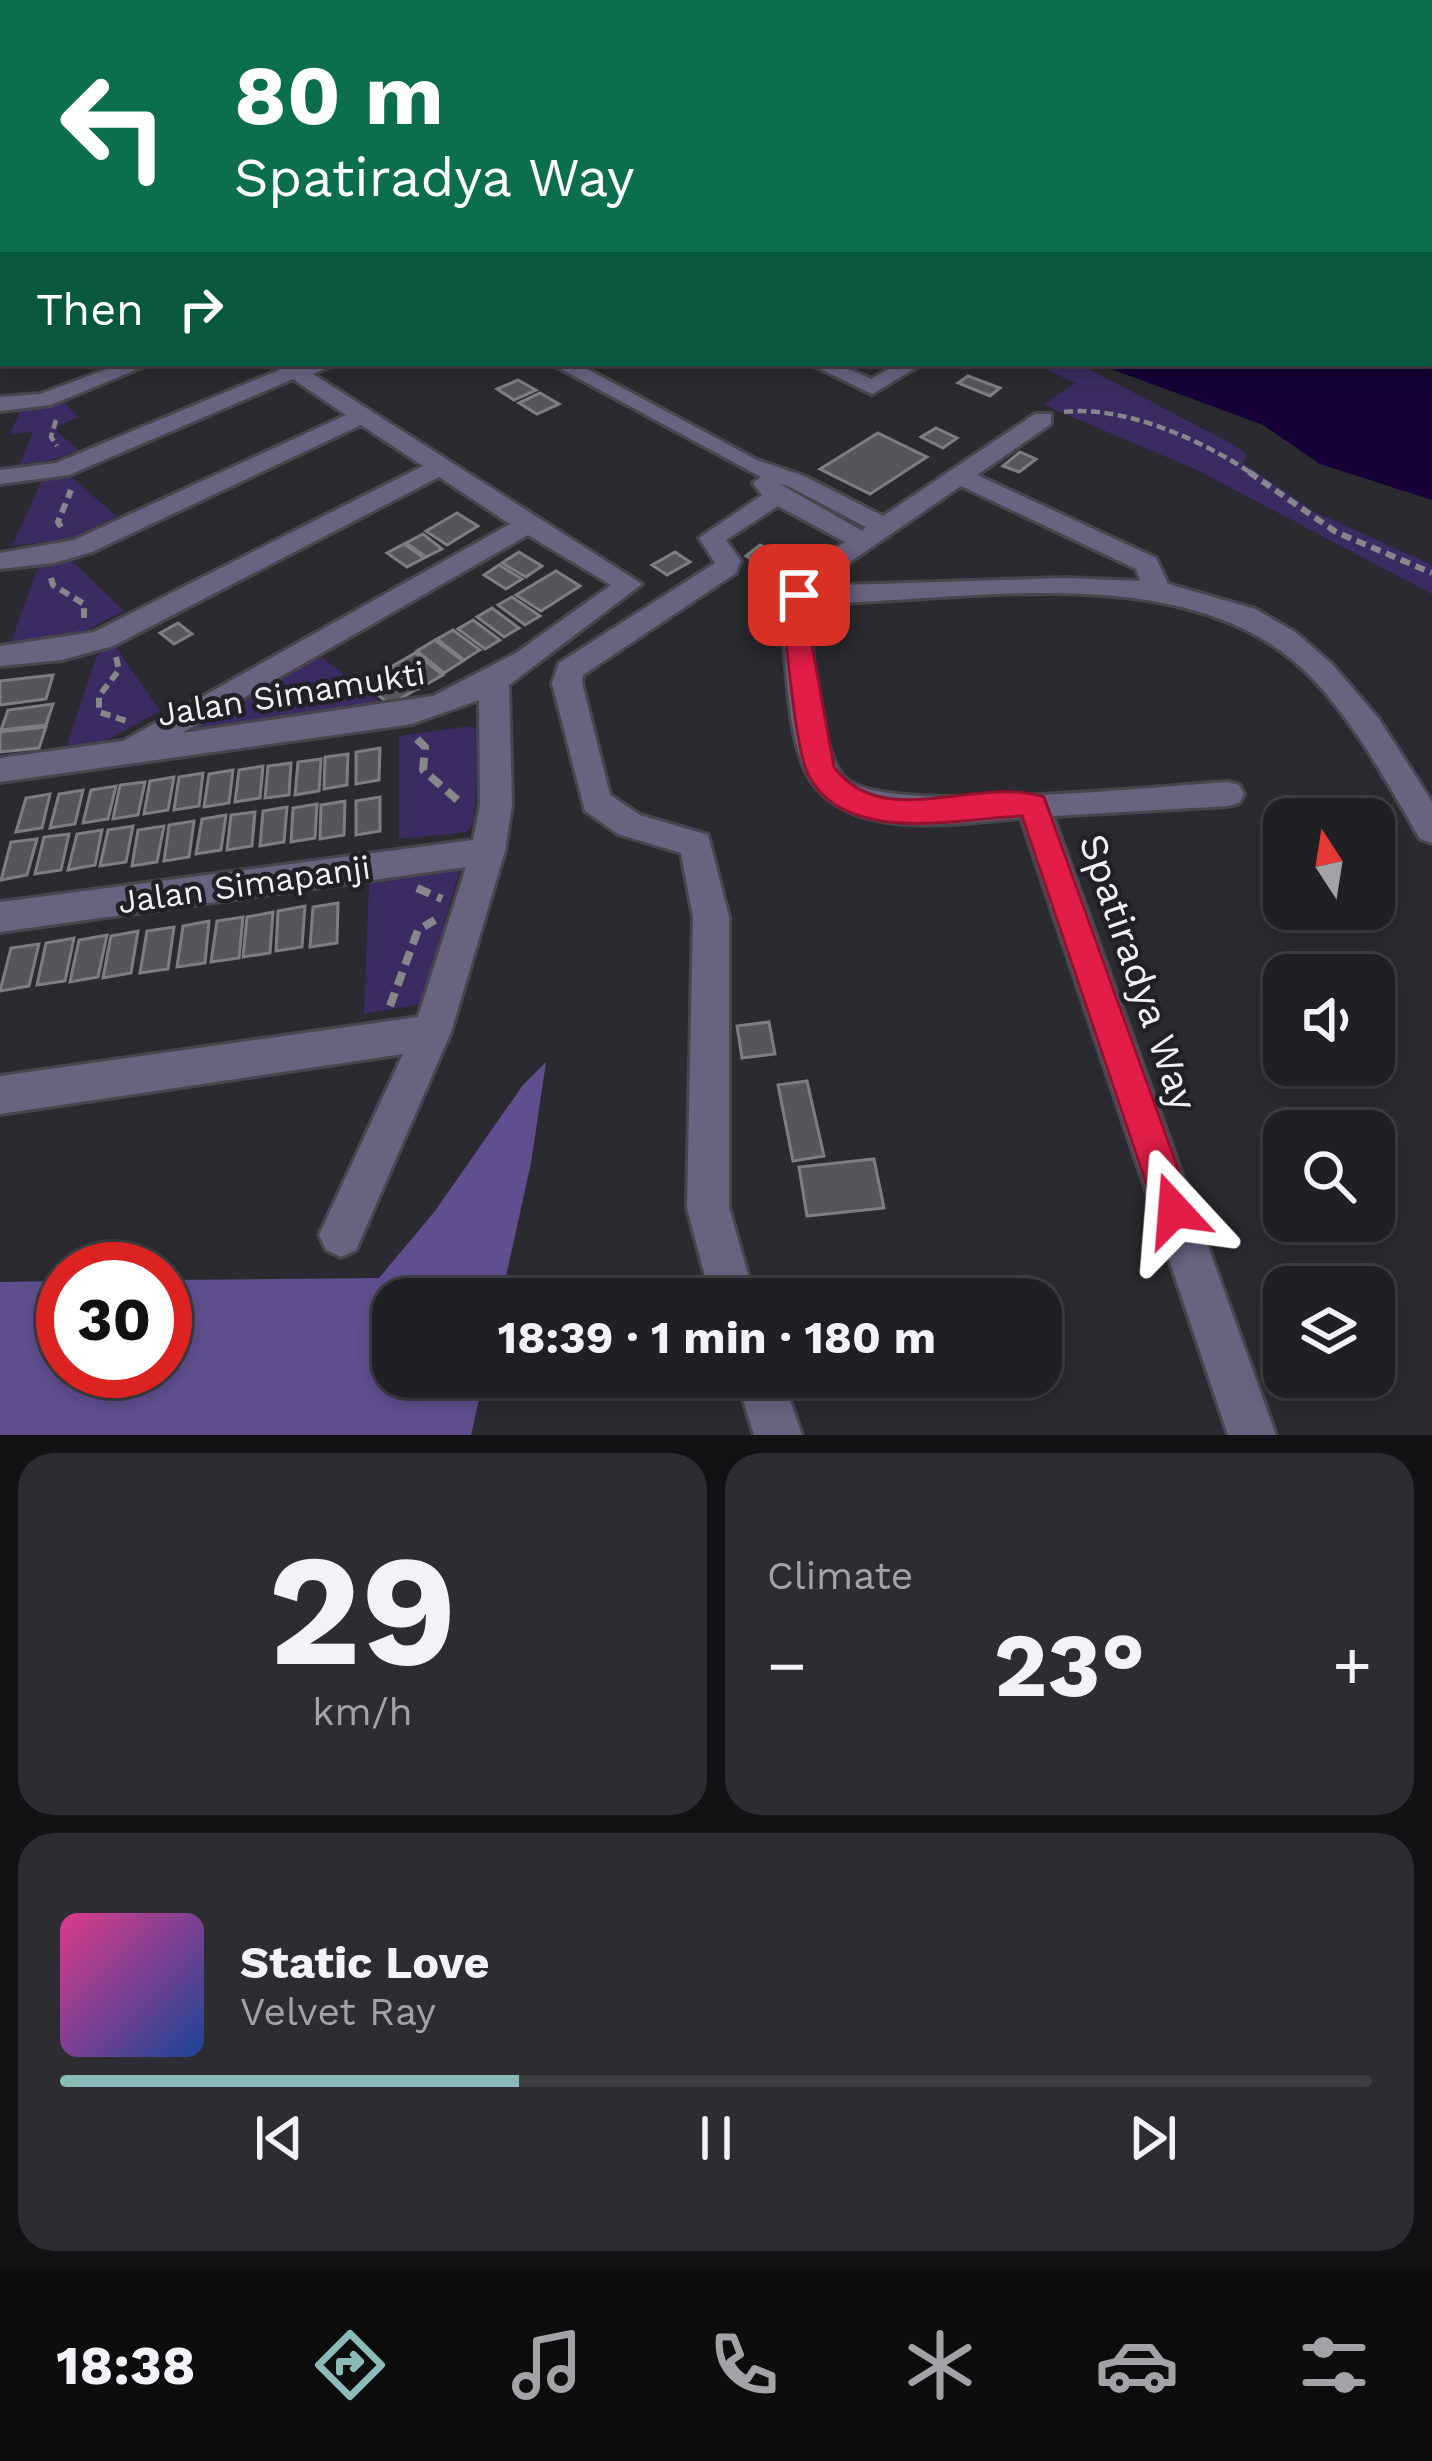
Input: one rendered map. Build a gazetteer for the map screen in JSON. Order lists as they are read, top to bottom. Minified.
{"streets":{"street":["Jalan Simamukti","Jalan Simapanji","Spatiradya Way"]},"north":"top","page":{"turn":["80 m","Spatiradya Way"],"then":"Then","limit":"30","trip":"18:39 · 1 min · 180 m","tile":[["29","km/h"],"Climate"],"heat":["−","23°","+"],"song":["Static Love","Velvet Ray"],"tabs":"18:38"}}
